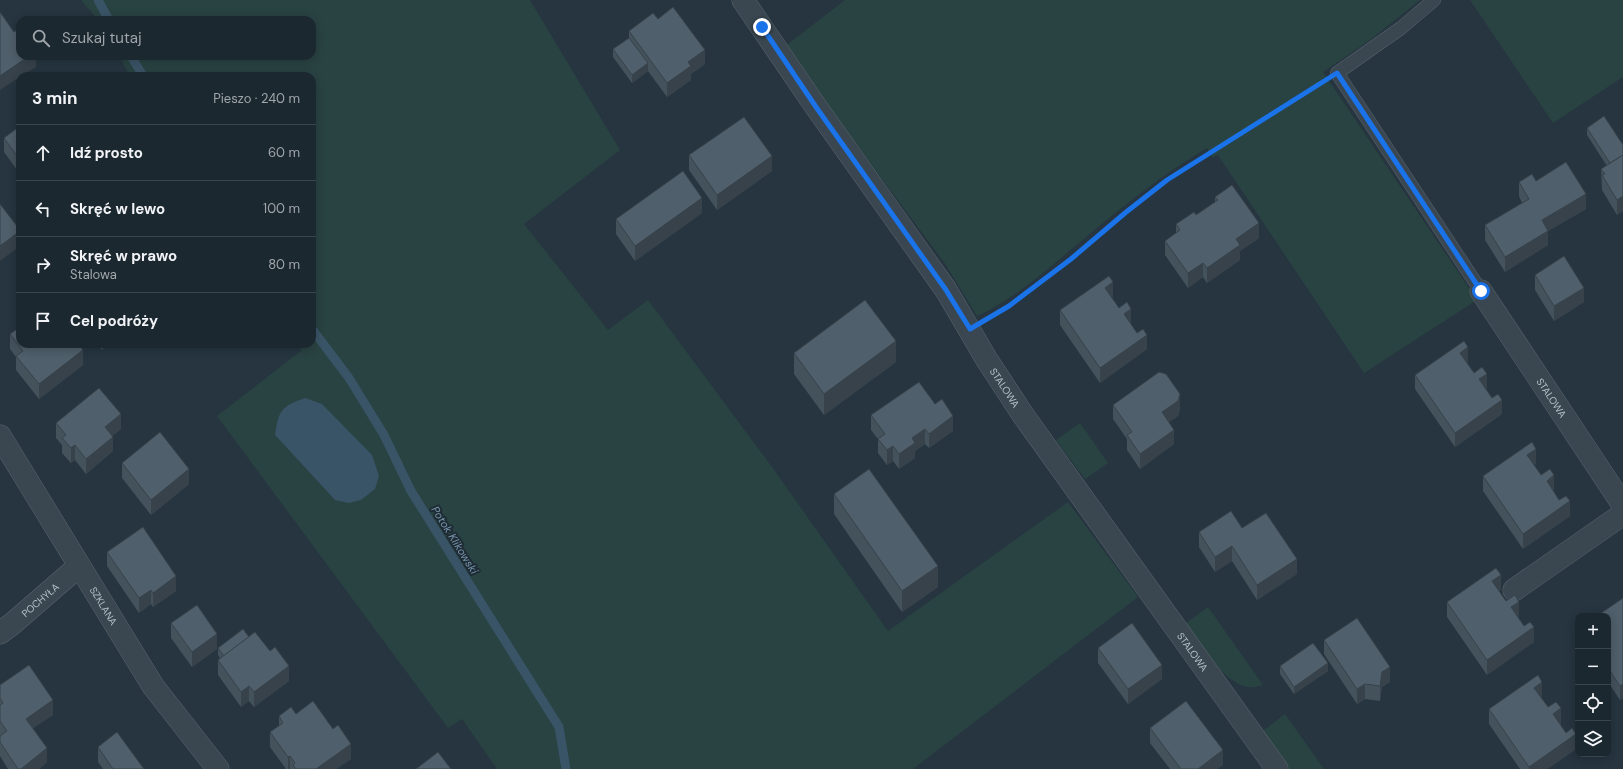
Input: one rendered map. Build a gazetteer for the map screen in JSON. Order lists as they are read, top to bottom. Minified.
{"streets":{"street":["STALOWA","POCHYŁA","SZKLANA"]},"crossings":[["POCHYŁA","SZKLANA"]],"water":["Potok Klikowski"],"page":{"search":"Szukaj tutaj","heading":["3 min","Pieszo · 240 m"],"list":[["Idź prosto","60 m"],["Skręć w lewo","100 m"],["Skręć w prawo","Stalowa","80 m"],"Cel podróży"],"map_buttons":["+","−"]}}
